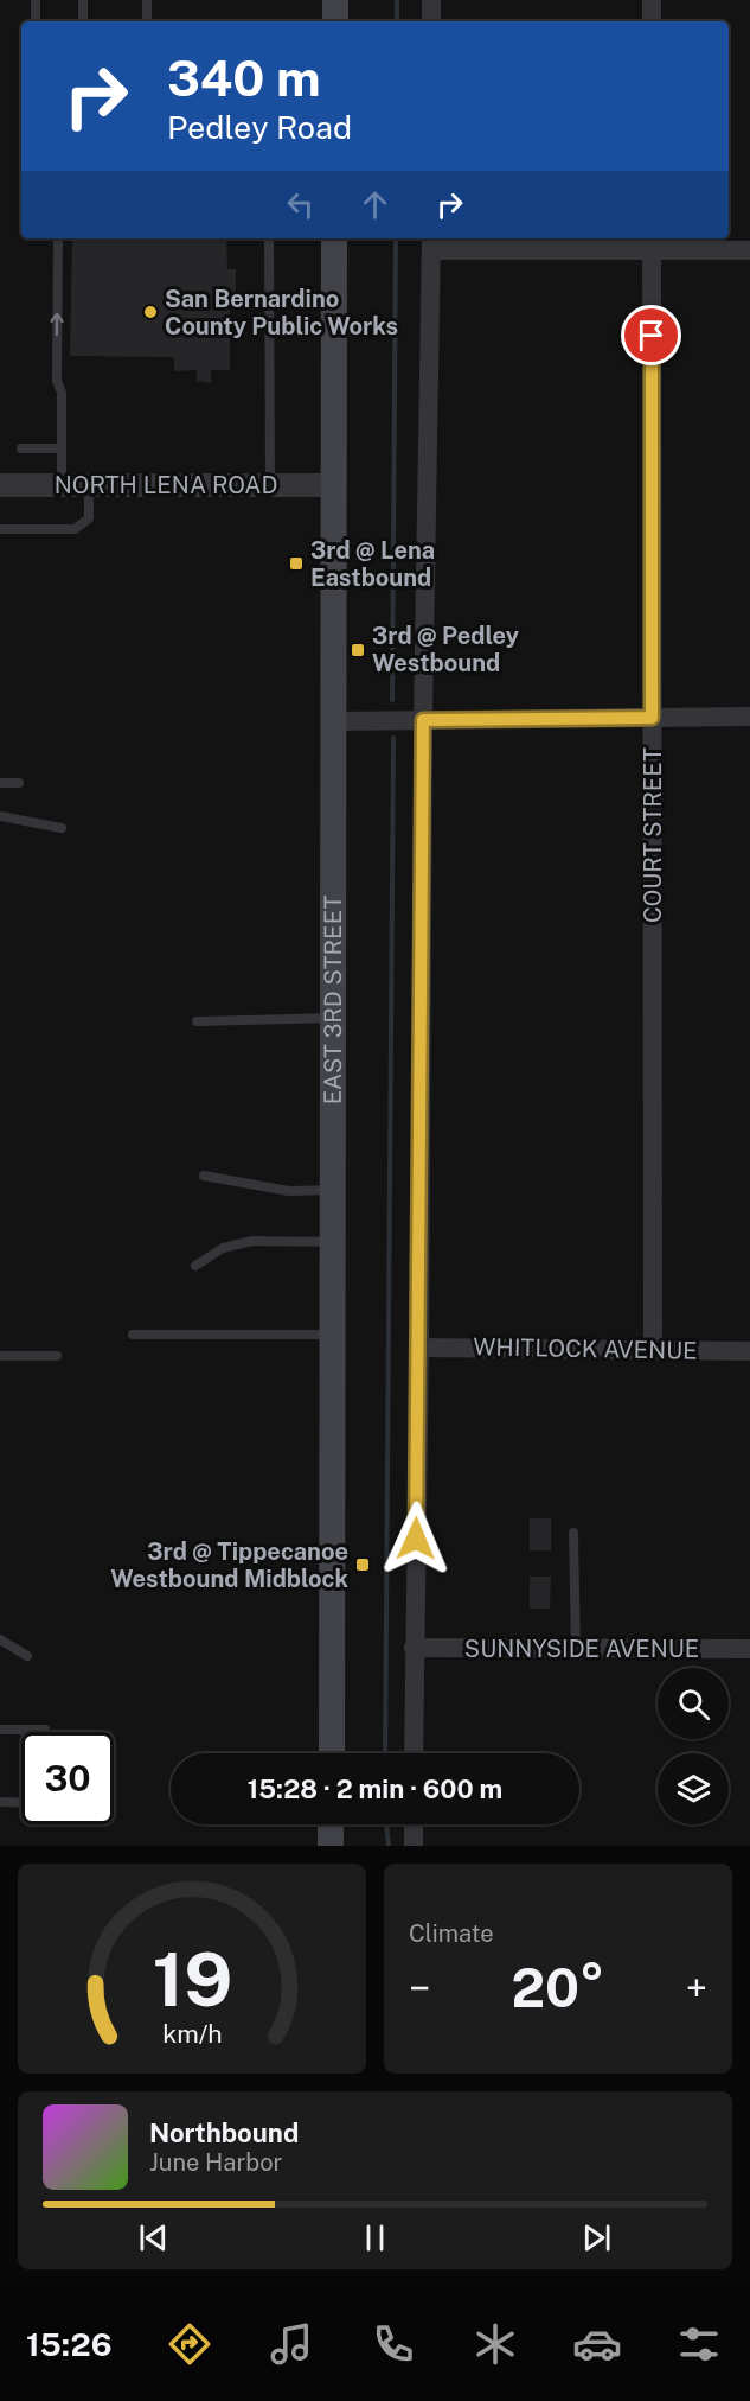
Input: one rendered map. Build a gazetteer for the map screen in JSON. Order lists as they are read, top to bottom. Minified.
{"streets":{"main road":["EAST 3RD STREET"],"street":["NORTH LENA ROAD","COURT STREET","WHITLOCK AVENUE","SUNNYSIDE AVENUE"]},"crossings":[["NORTH LENA ROAD","EAST 3RD STREET"],["COURT STREET","WHITLOCK AVENUE"]],"places":{"other":["San Bernardino County Public Works"],"transit":["3rd @ Lena Eastbound","3rd @ Pedley Westbound","3rd @ Tippecanoe Westbound Midblock"]},"page":{"turn":["340 m","Pedley Road"],"limit":"30","trip":"15:28 · 2 min · 600 m","tile":"Climate","heat":["−","20°","+"],"song":["Northbound","June Harbor"],"tabs":"15:26","gauge":["19","km/h"]}}
